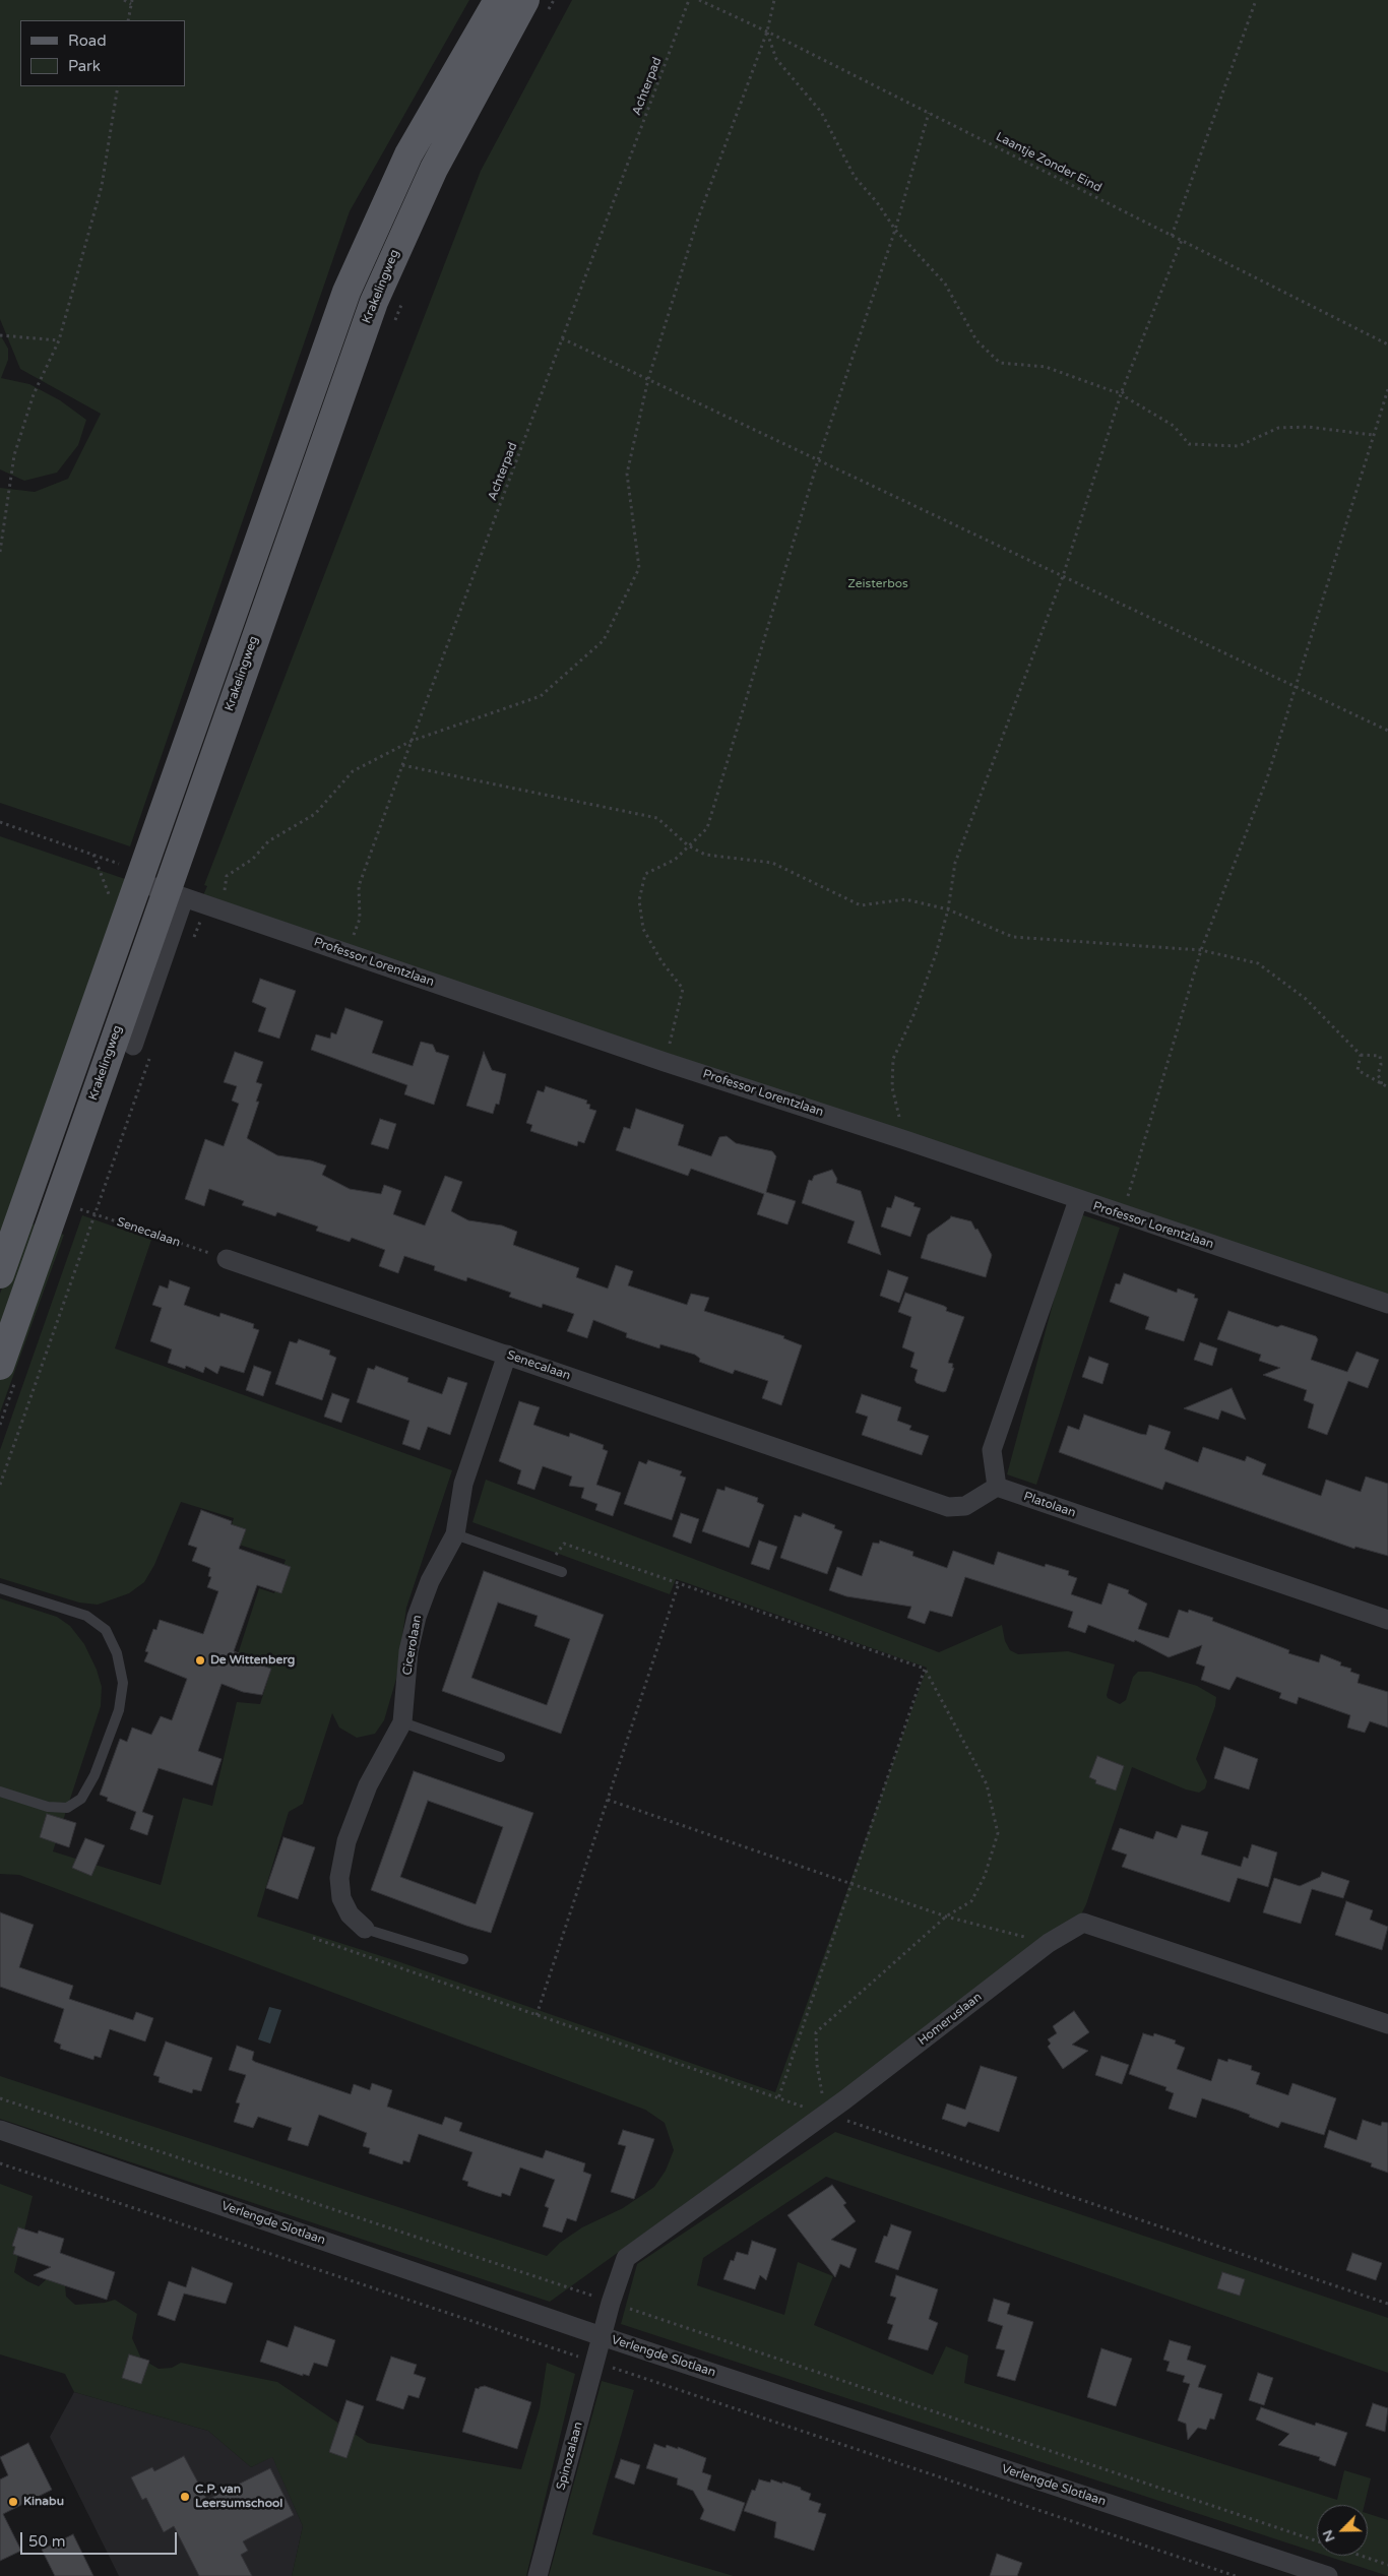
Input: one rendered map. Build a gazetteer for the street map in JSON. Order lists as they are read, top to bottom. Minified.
{"streets":{"main road":["Krakelingweg"],"street":["Professor Lorentzlaan","Senecalaan","Platolaan","Cicerolaan","Homeruslaan","Verlengde Slotlaan","Spinozalaan"],"path":["Achterpad","Laantje Zonder Eind"]},"crossings":[["Achterpad","Professor Lorentzlaan"],["Krakelingweg","Professor Lorentzlaan"],["Senecalaan","Platolaan"],["Senecalaan","Cicerolaan"],["Homeruslaan","Verlengde Slotlaan"],["Homeruslaan","Spinozalaan"],["Verlengde Slotlaan","Spinozalaan"]],"parks":["Zeisterbos"],"places":["De Wittenberg","C.P. van Leersumschool","Kinabu"],"legend":["Road","Park"],"scale_bar":"50 m","north":"bottom left"}
